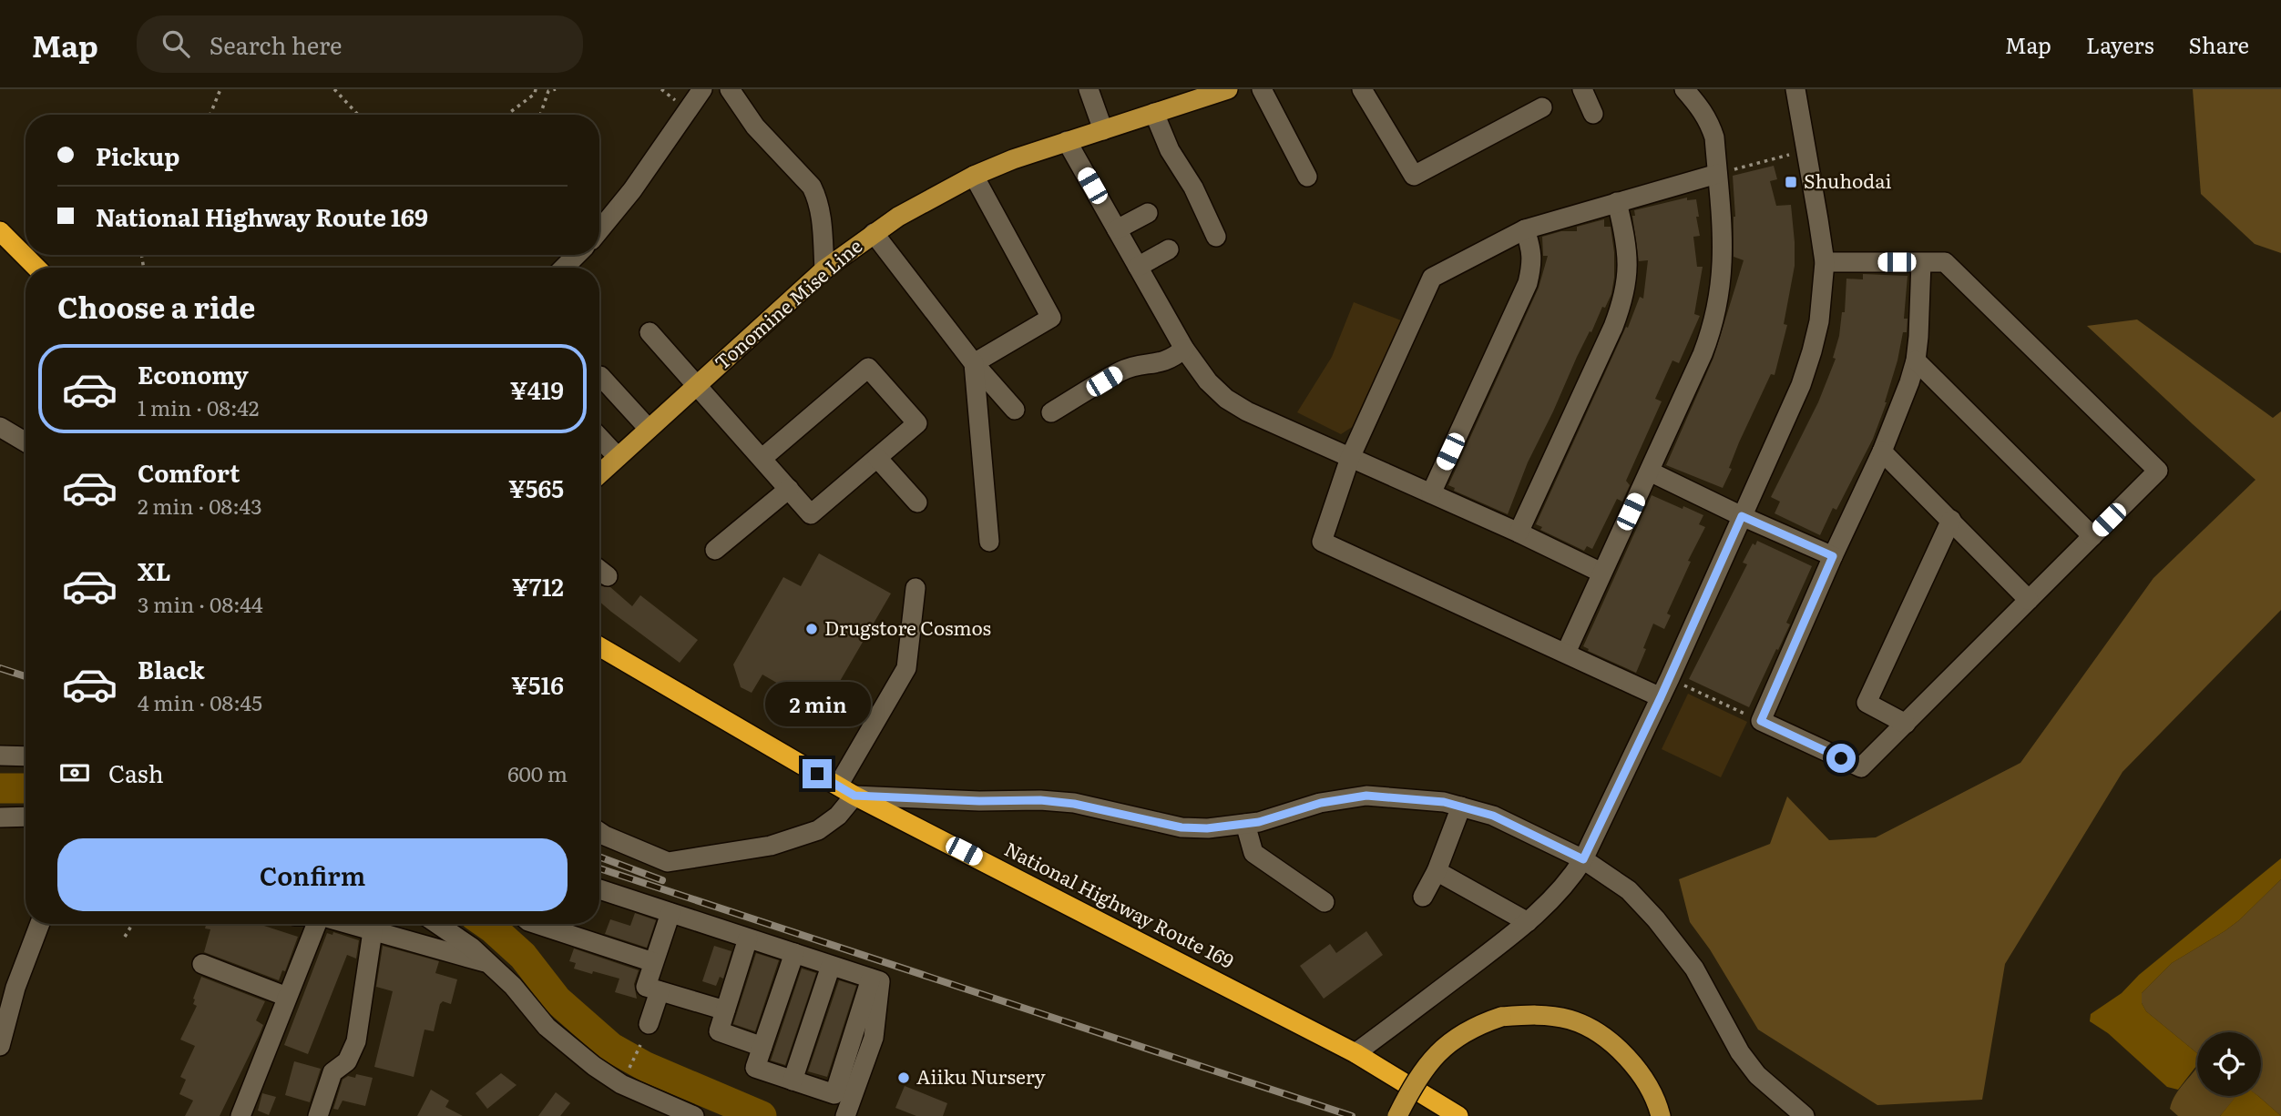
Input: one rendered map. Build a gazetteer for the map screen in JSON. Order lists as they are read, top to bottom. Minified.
{"streets":{"highway":["National Highway Route 169"],"main road":["Tonomine Mise Line"]},"places":{"transit":["Shuhodai"],"other":["Drugstore Cosmos","Aiiku Nursery"]},"page":{"header":"Map","search":"Search here","nav":["Map","Layers","Share"],"banner":["Pickup","National Highway Route 169"],"heading":"Choose a ride","list":[{"name":"Economy","note":"1 min · 08:42","value":"¥419"},{"name":"Comfort","note":"2 min · 08:43","value":"¥565"},{"name":"XL","note":"3 min · 08:44","value":"¥712"},{"name":"Black","note":"4 min · 08:45","value":"¥516"}],"bubble":"2 min","pay":["Cash","600 m"],"buttons":"Confirm"}}
